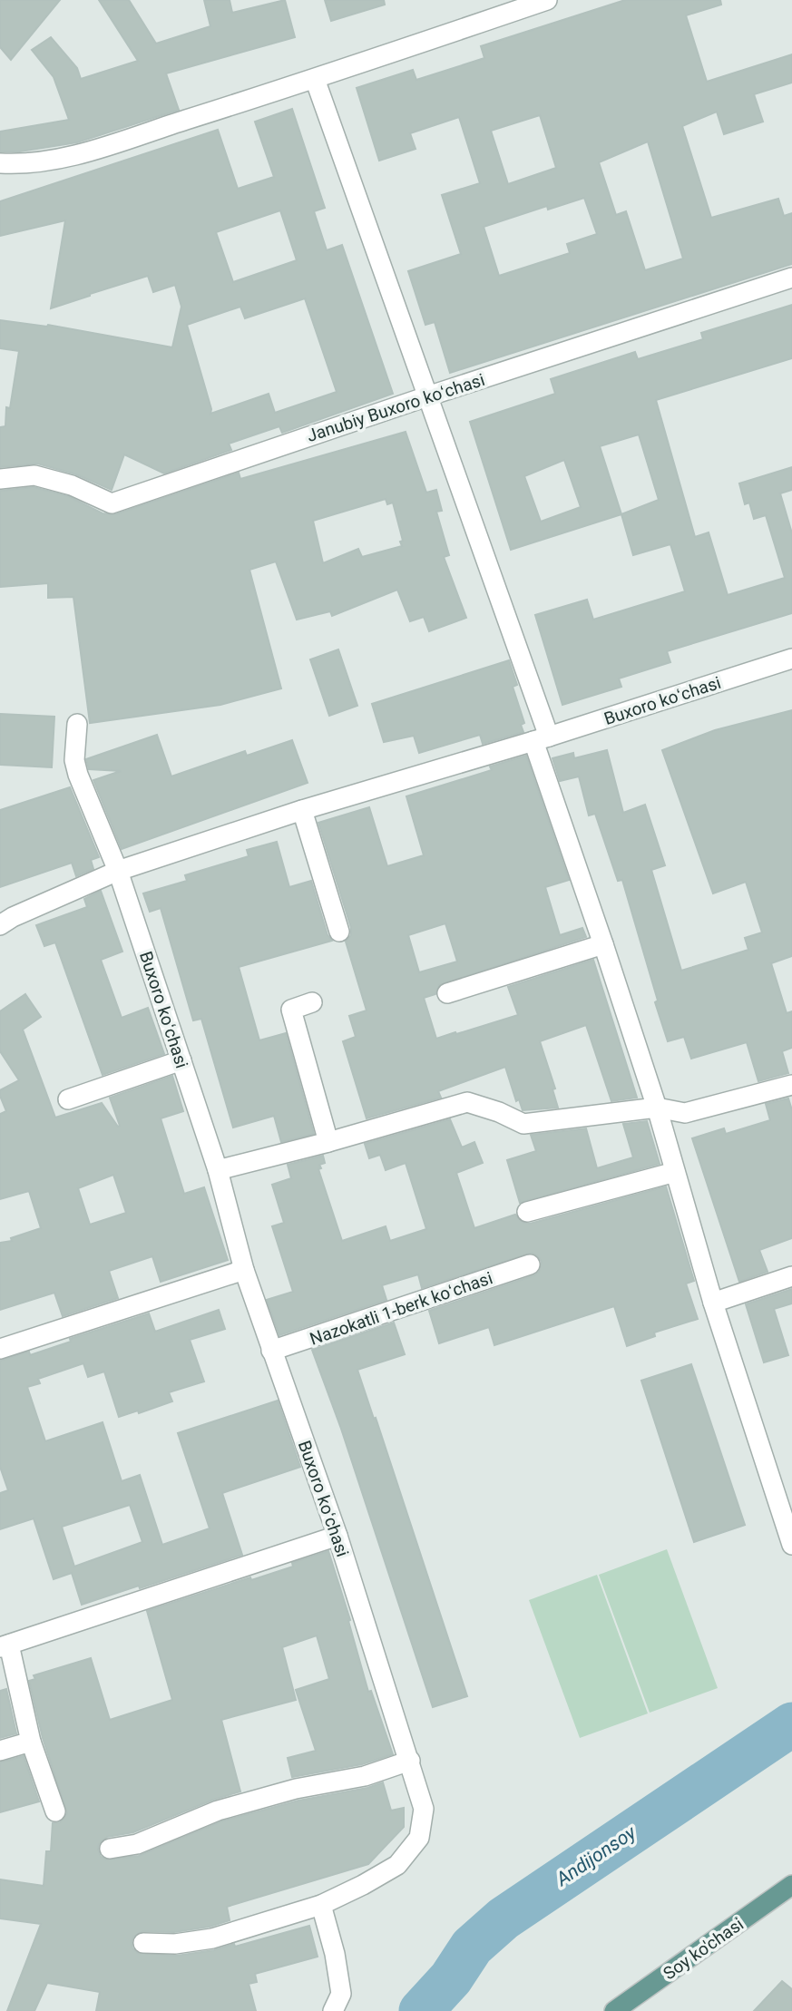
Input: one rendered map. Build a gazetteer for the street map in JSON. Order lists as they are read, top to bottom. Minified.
{"streets":{"main road":["Soy ko'chasi"],"street":["Janubiy Buxoro koʻchasi","Buxoro koʻchasi","Nazokatli 1-berk koʻchasi"]},"crossings":[["Buxoro koʻchasi","Nazokatli 1-berk koʻchasi"]],"water":["Andijonsoy"]}
